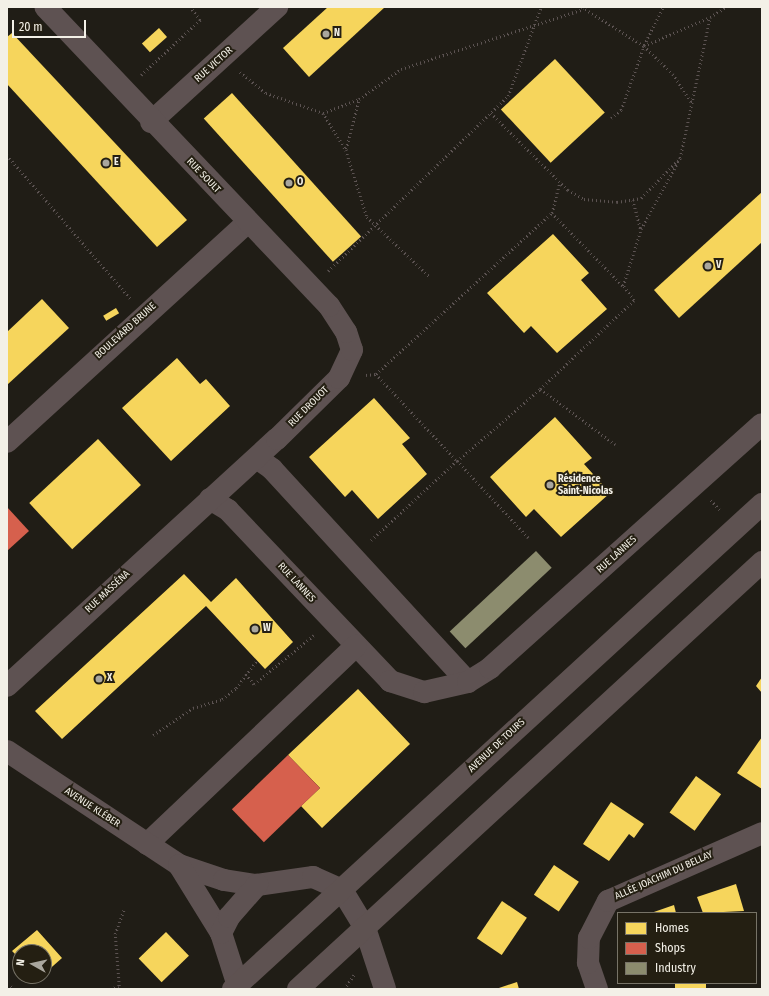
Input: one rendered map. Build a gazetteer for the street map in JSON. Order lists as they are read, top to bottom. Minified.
{"streets":{"main road":["AVENUE DE TOURS"],"street":["RUE VICTOR","RUE SOULT","BOULEVARD BRUNE","RUE DROUOT","RUE LANNES","RUE MASSÉNA","AVENUE KLÉBER","ALLÉE JOACHIM DU BELLAY"]},"crossings":[["RUE VICTOR","RUE SOULT"],["RUE SOULT","BOULEVARD BRUNE"],["RUE SOULT","RUE DROUOT"],["RUE DROUOT","RUE LANNES"],["RUE DROUOT","RUE MASSÉNA"],["RUE LANNES","RUE MASSÉNA"]],"places":["N","E","O","V","Résidence Saint-Nicolas","W","X"],"legend":["Homes","Shops","Industry"],"scale_bar":"20 m","north":"left"}
